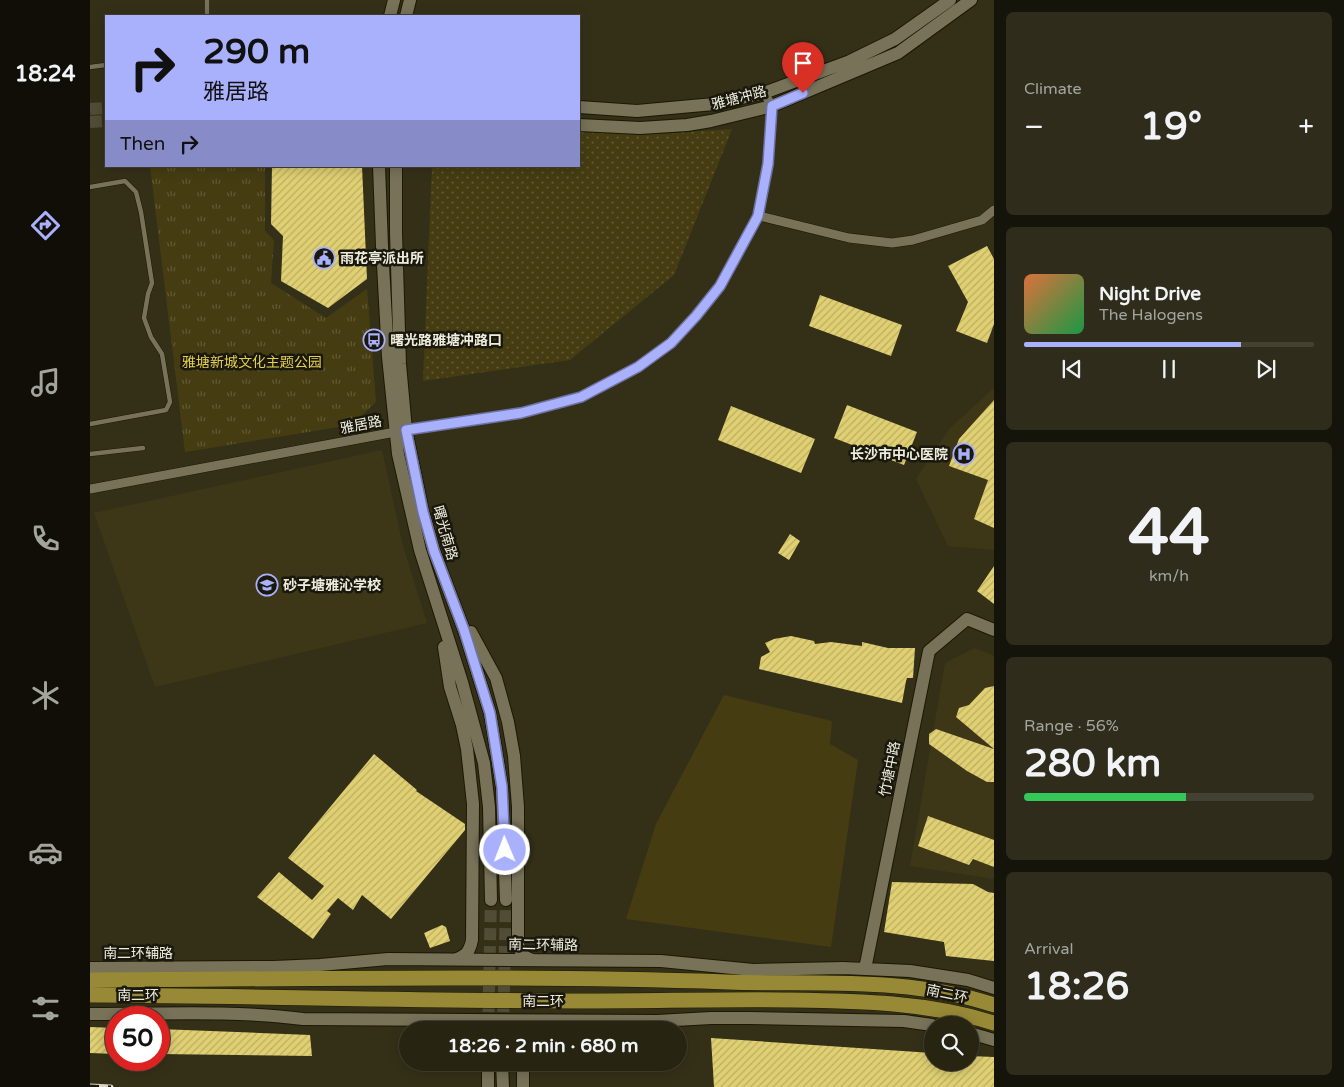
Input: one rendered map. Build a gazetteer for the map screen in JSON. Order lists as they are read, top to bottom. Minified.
{"streets":{"highway":["南二环"],"main road":["雅塘冲路","曙光南路","竹塘中路","南二环辅路"],"street":["雅居路"]},"crossings":[["雅塘冲路","雅居路"],["雅居路","曙光南路"],["竹塘中路","南二环辅路"]],"parks":["雅塘新城文化主题公园"],"places":{"public building":["雨花亭派出所"],"bus stop":["曙光路雅塘冲路口"],"hospital":["长沙市中心医院"],"school or university":["砂子塘雅沁学校"]},"page":{"tabs":"18:24","tile":["Climate",["44","km/h"],["Range · 56%","280 km"],["Arrival","18:26"]],"turn":["290 m","雅居路"],"heat":["−","19°","+"],"then":"Then","song":["Night Drive","The Halogens"],"limit":"50","trip":"18:26 · 2 min · 680 m"}}
